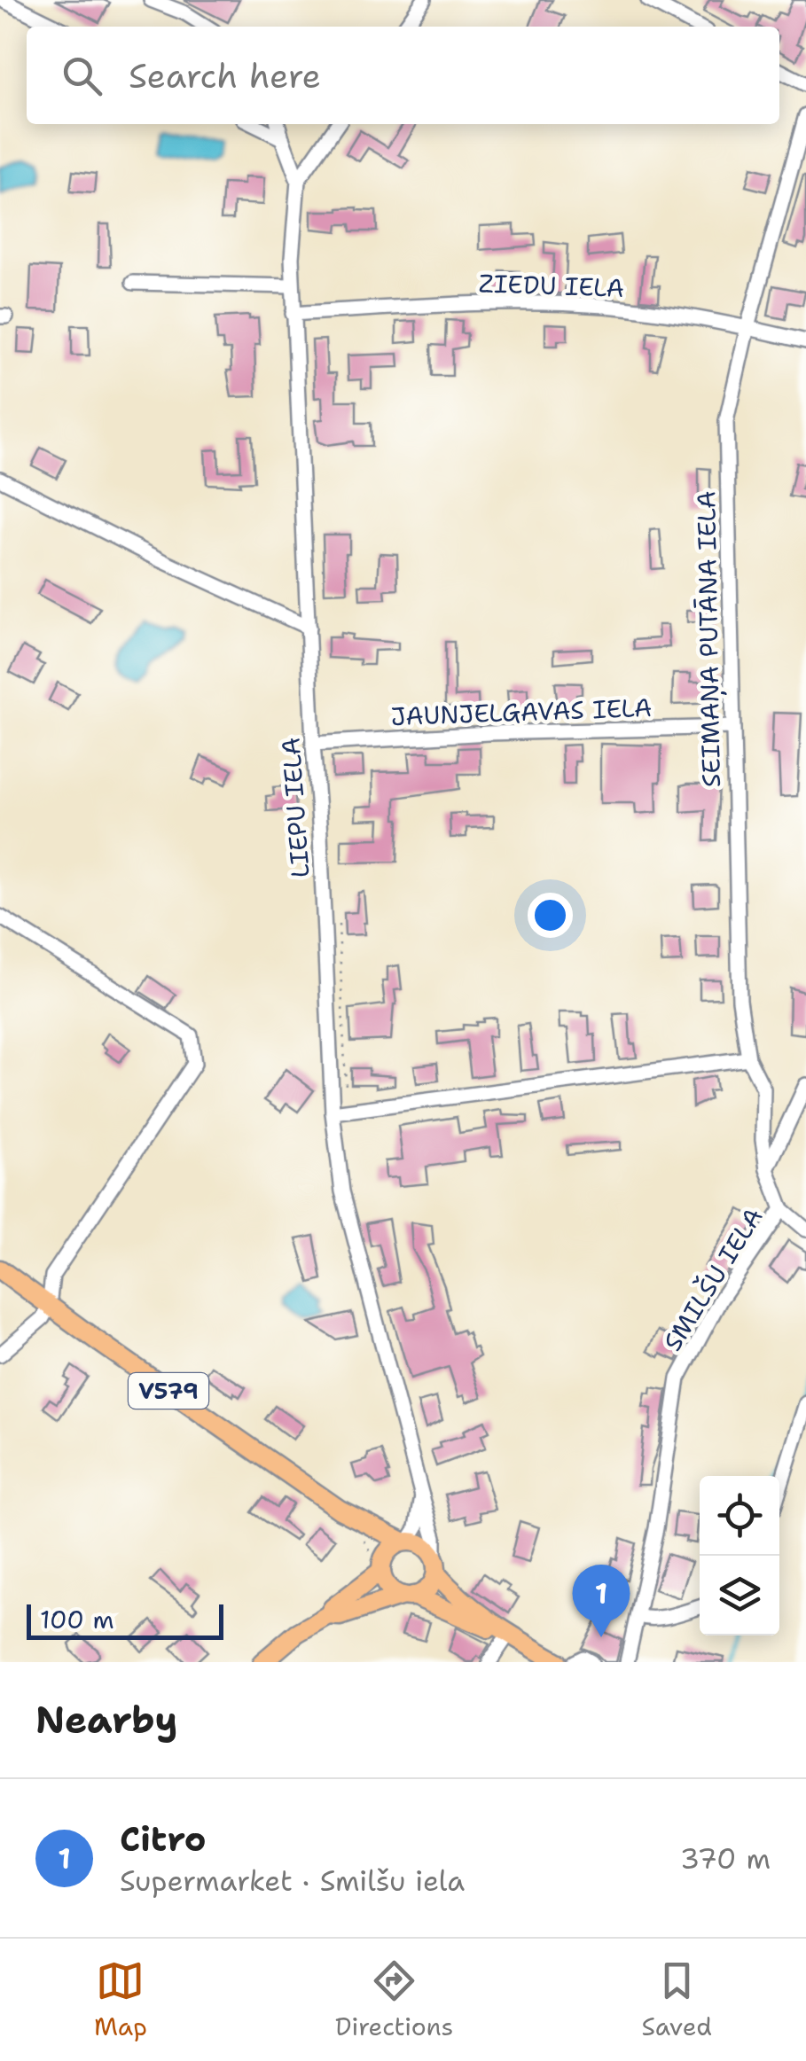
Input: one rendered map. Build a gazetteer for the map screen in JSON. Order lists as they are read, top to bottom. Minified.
{"streets":{"main road":["V579"],"street":["ZIEDU IELA","SEIMAŅA PUTĀNA IELA","JAUNJELGAVAS IELA","LIEPU IELA","SMILŠU IELA"]},"crossings":[["ZIEDU IELA","SEIMAŅA PUTĀNA IELA"],["ZIEDU IELA","LIEPU IELA"],["SEIMAŅA PUTĀNA IELA","JAUNJELGAVAS IELA"],["SEIMAŅA PUTĀNA IELA","SMILŠU IELA"],["JAUNJELGAVAS IELA","LIEPU IELA"],["LIEPU IELA","V579"]],"scale_bar":"100 m","page":{"search":"Search here","pins":"1","scale":"100 m","heading":"Nearby","list":[{"mark":"1","name":"Citro","note":"Supermarket · Smilšu iela","value":"370 m"}],"nav":["Map","Directions","Saved"]}}
